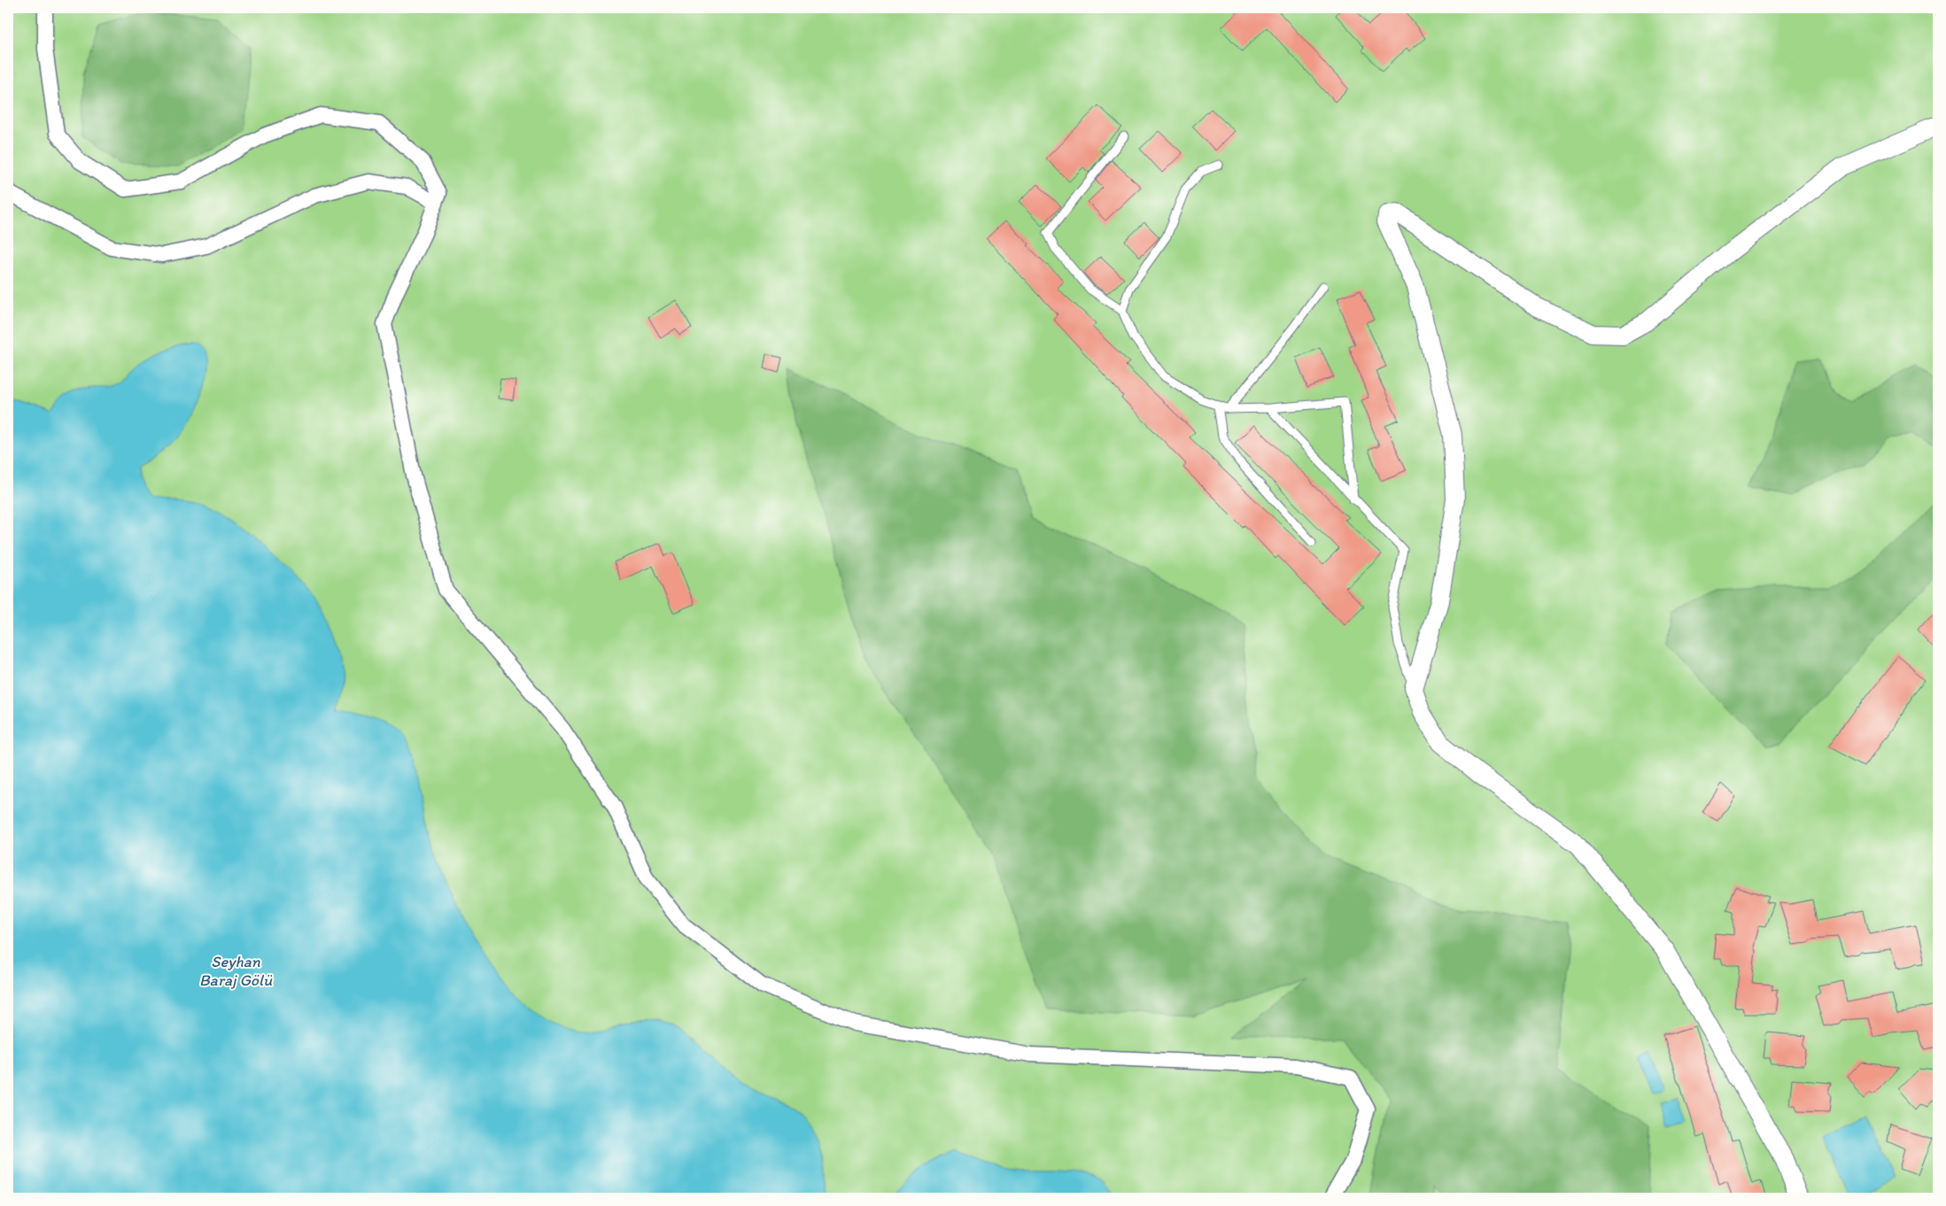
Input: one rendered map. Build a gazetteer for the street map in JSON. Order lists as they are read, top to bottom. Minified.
{"water":["Seyhan Baraj Gölü"]}
